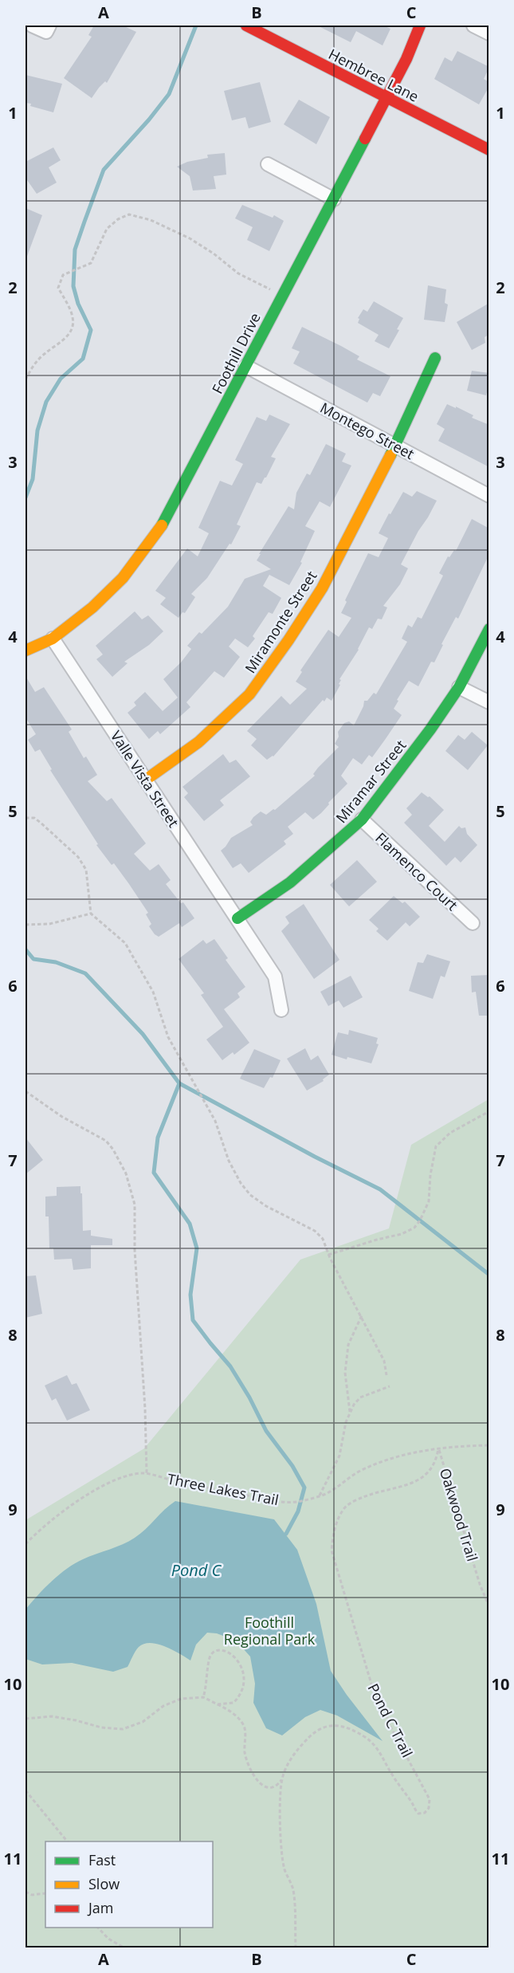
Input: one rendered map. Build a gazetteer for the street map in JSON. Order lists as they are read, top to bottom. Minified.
{"streets":{"street":["Hembree Lane","Foothill Drive","Montego Street","Miramonte Street","Valle Vista Street","Miramar Street","Flamenco Court"],"path":["Three Lakes Trail","Oakwood Trail","Pond C Trail"]},"crossings":[["Hembree Lane","Foothill Drive"],["Foothill Drive","Montego Street"],["Foothill Drive","Valle Vista Street"],["Montego Street","Miramonte Street"],["Miramonte Street","Valle Vista Street"],["Valle Vista Street","Miramar Street"],["Miramar Street","Flamenco Court"],["Three Lakes Trail","Oakwood Trail"],["Three Lakes Trail","Pond C Trail"],["Oakwood Trail","Pond C Trail"]],"water":["Pond C"],"parks":["Foothill Regional Park"],"legend":["Fast","Slow","Jam"],"grid":{"columns":["A","B","C"],"rows":["1","2","3","4","5","6","7","8","9","10","11"]}}
